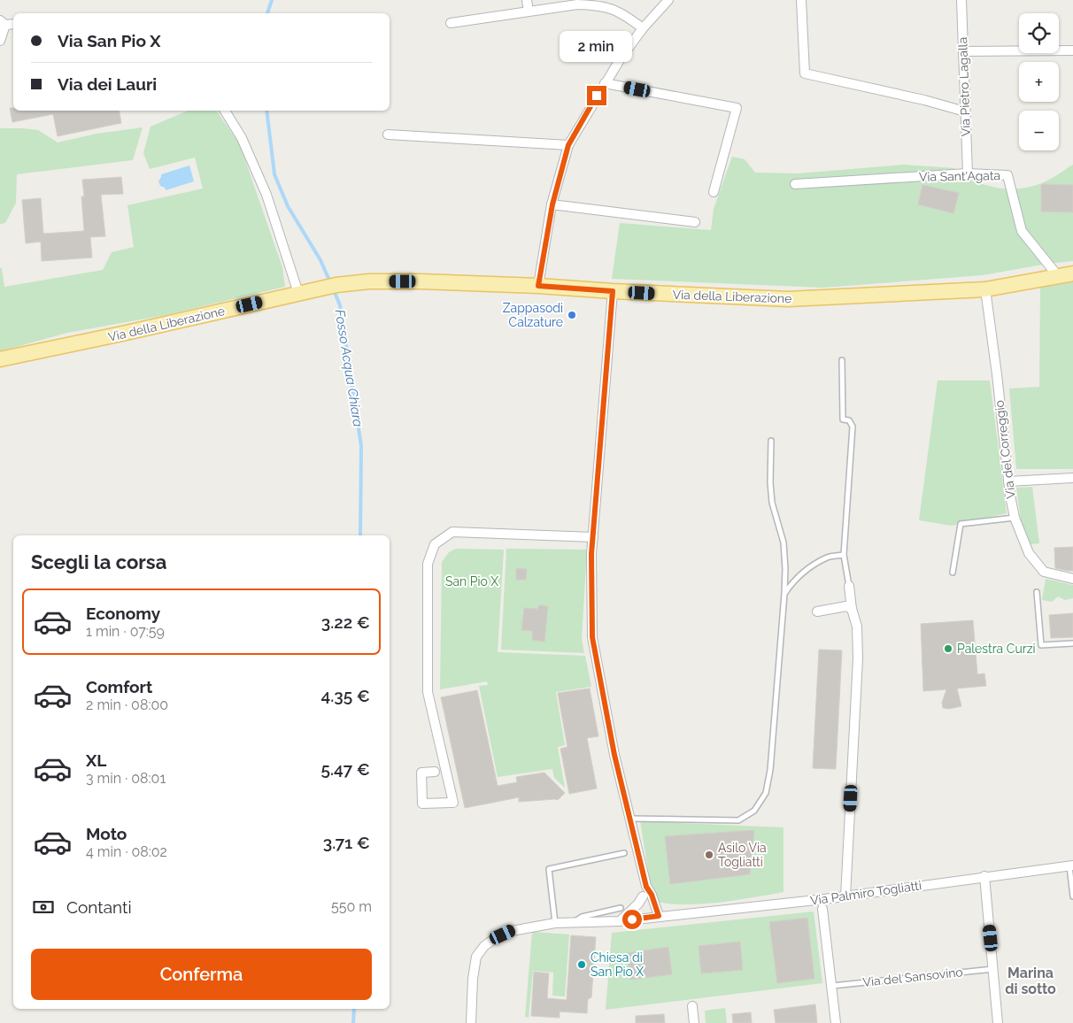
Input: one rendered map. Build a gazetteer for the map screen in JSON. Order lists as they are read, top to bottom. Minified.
{"streets":{"main road":["Via della Liberazione"],"street":["Via Pietro Lagalla","Via Sant'Agata","Via del Correggio","Via Palmiro Togliatti"],"lane":["Via del Sansovino"]},"crossings":[["Via Pietro Lagalla","Via Sant'Agata"],["Via Sant'Agata","Via della Liberazione"],["Via della Liberazione","Via del Correggio"]],"districts":["Marina di sotto"],"water":["Fosso Acqua Chiara"],"parks":["San Pio X"],"places":["Zappasodi Calzature","Palestra Curzi","Asilo Via Togliatti","Chiesa di San Pio X"],"page":{"map_buttons":["+","−"],"banner":["Via San Pio X","Via dei Lauri"],"bubble":"2 min","heading":"Scegli la corsa","list":[{"name":"Economy","note":"1 min · 07:59","value":"3.22 €"},{"name":"Comfort","note":"2 min · 08:00","value":"4.35 €"},{"name":"XL","note":"3 min · 08:01","value":"5.47 €"},{"name":"Moto","note":"4 min · 08:02","value":"3.71 €"}],"pay":["Contanti","550 m"],"buttons":"Conferma"}}
